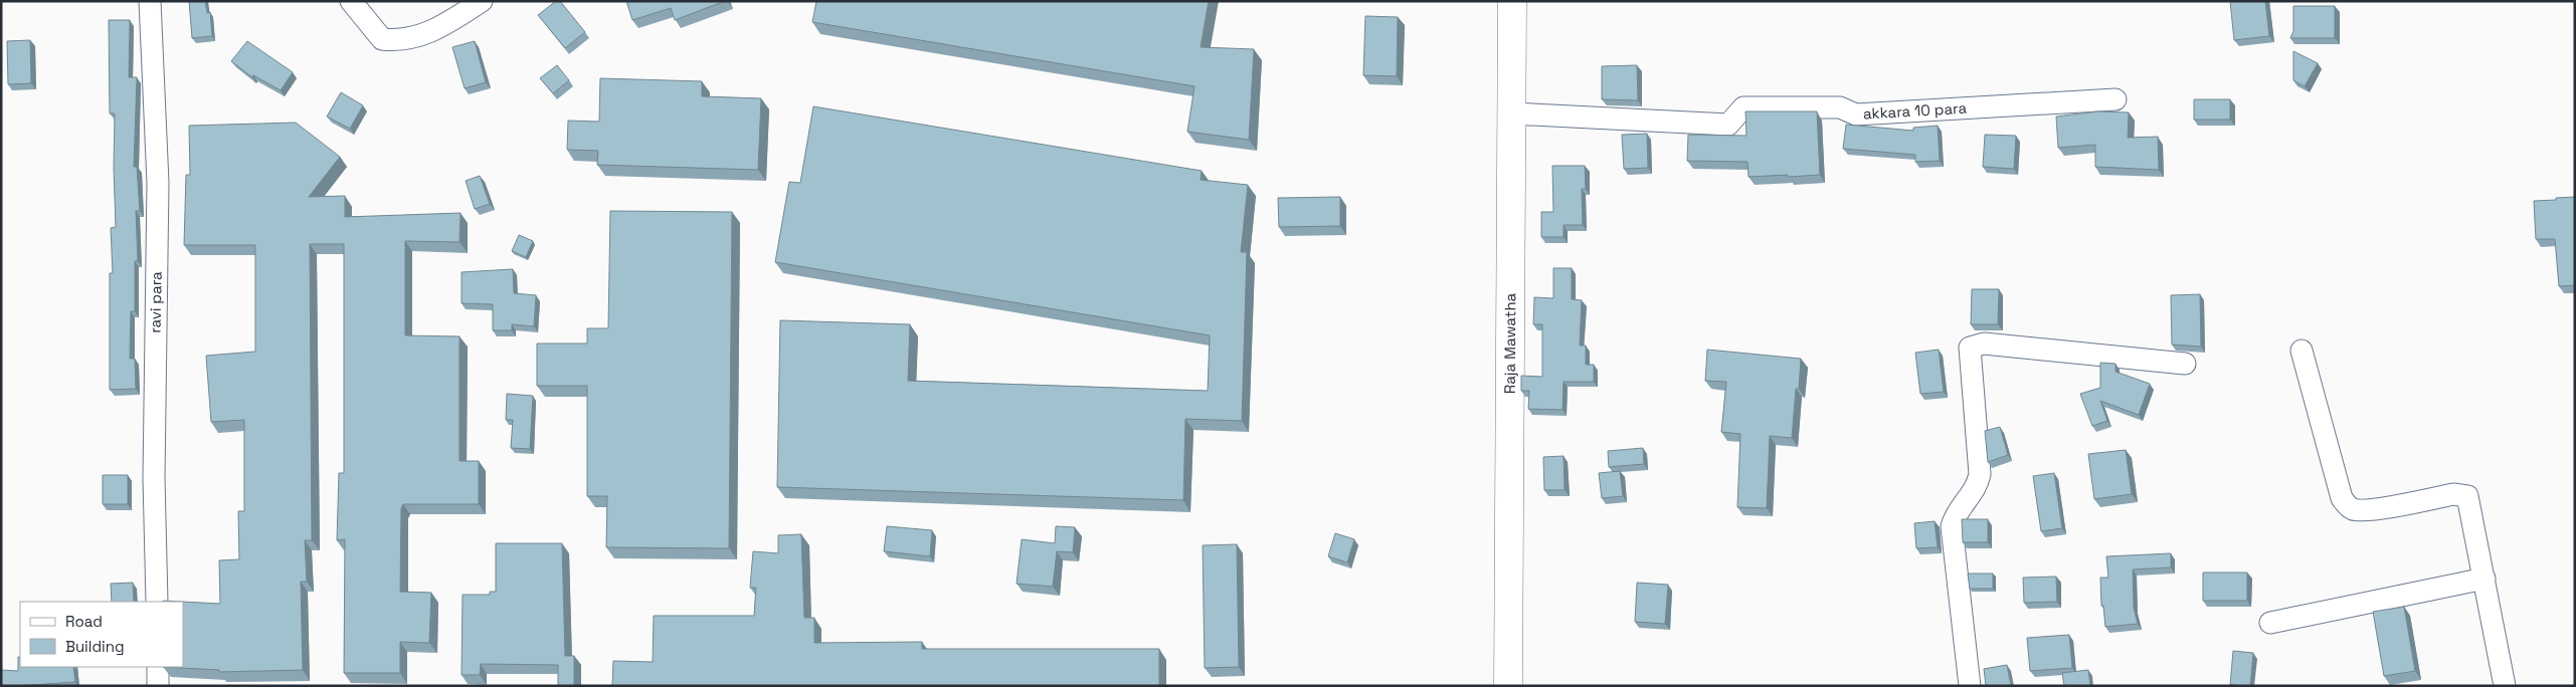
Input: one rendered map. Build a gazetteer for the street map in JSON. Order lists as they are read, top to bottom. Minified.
{"streets":{"street":["akkara 10 para","ravi para","Raja Mawatha"]},"crossings":[["akkara 10 para","Raja Mawatha"]],"legend":["Road","Building"]}
